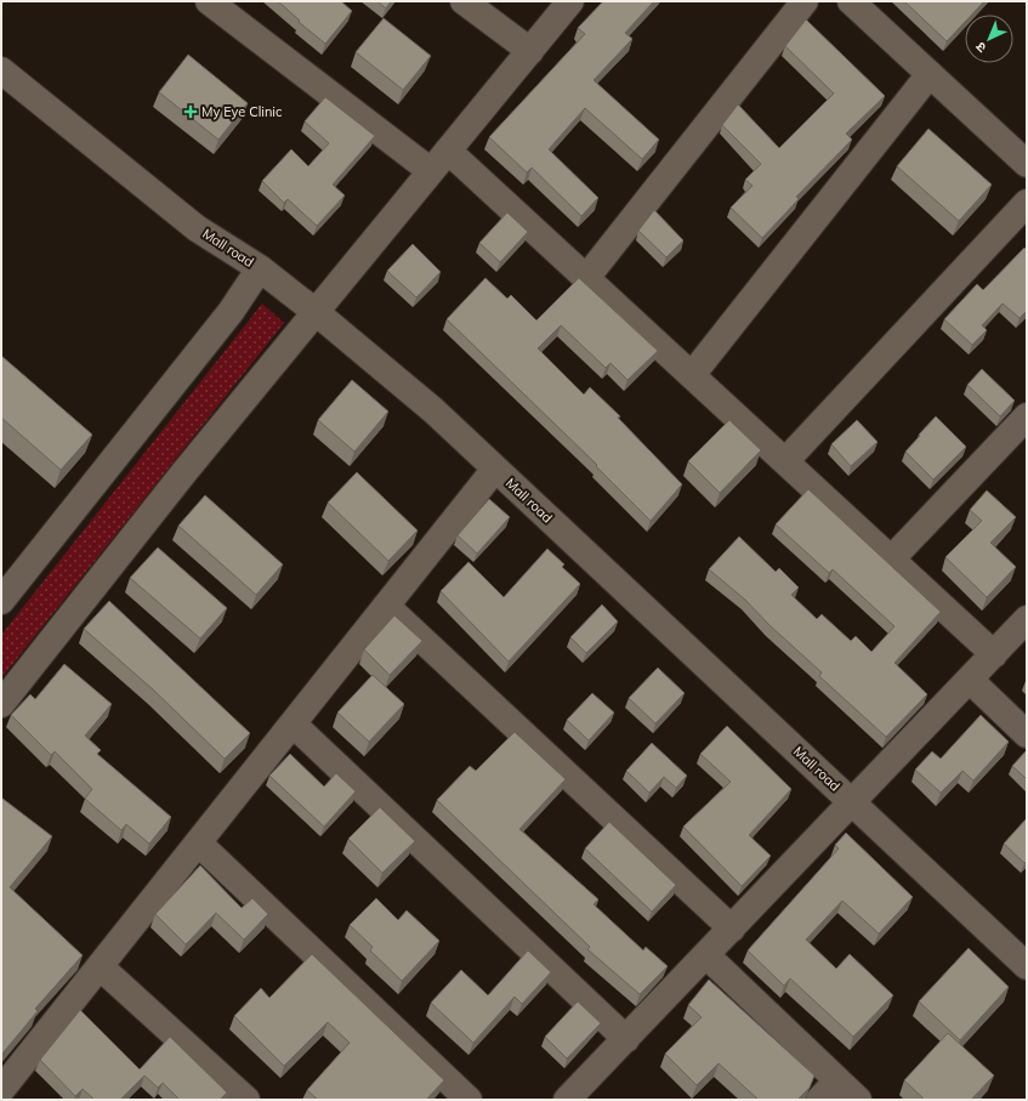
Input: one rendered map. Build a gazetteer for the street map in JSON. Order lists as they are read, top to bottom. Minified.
{"streets":{"street":["Mall road"]},"places":{"health":["My Eye Clinic"]},"north":"bottom left"}
